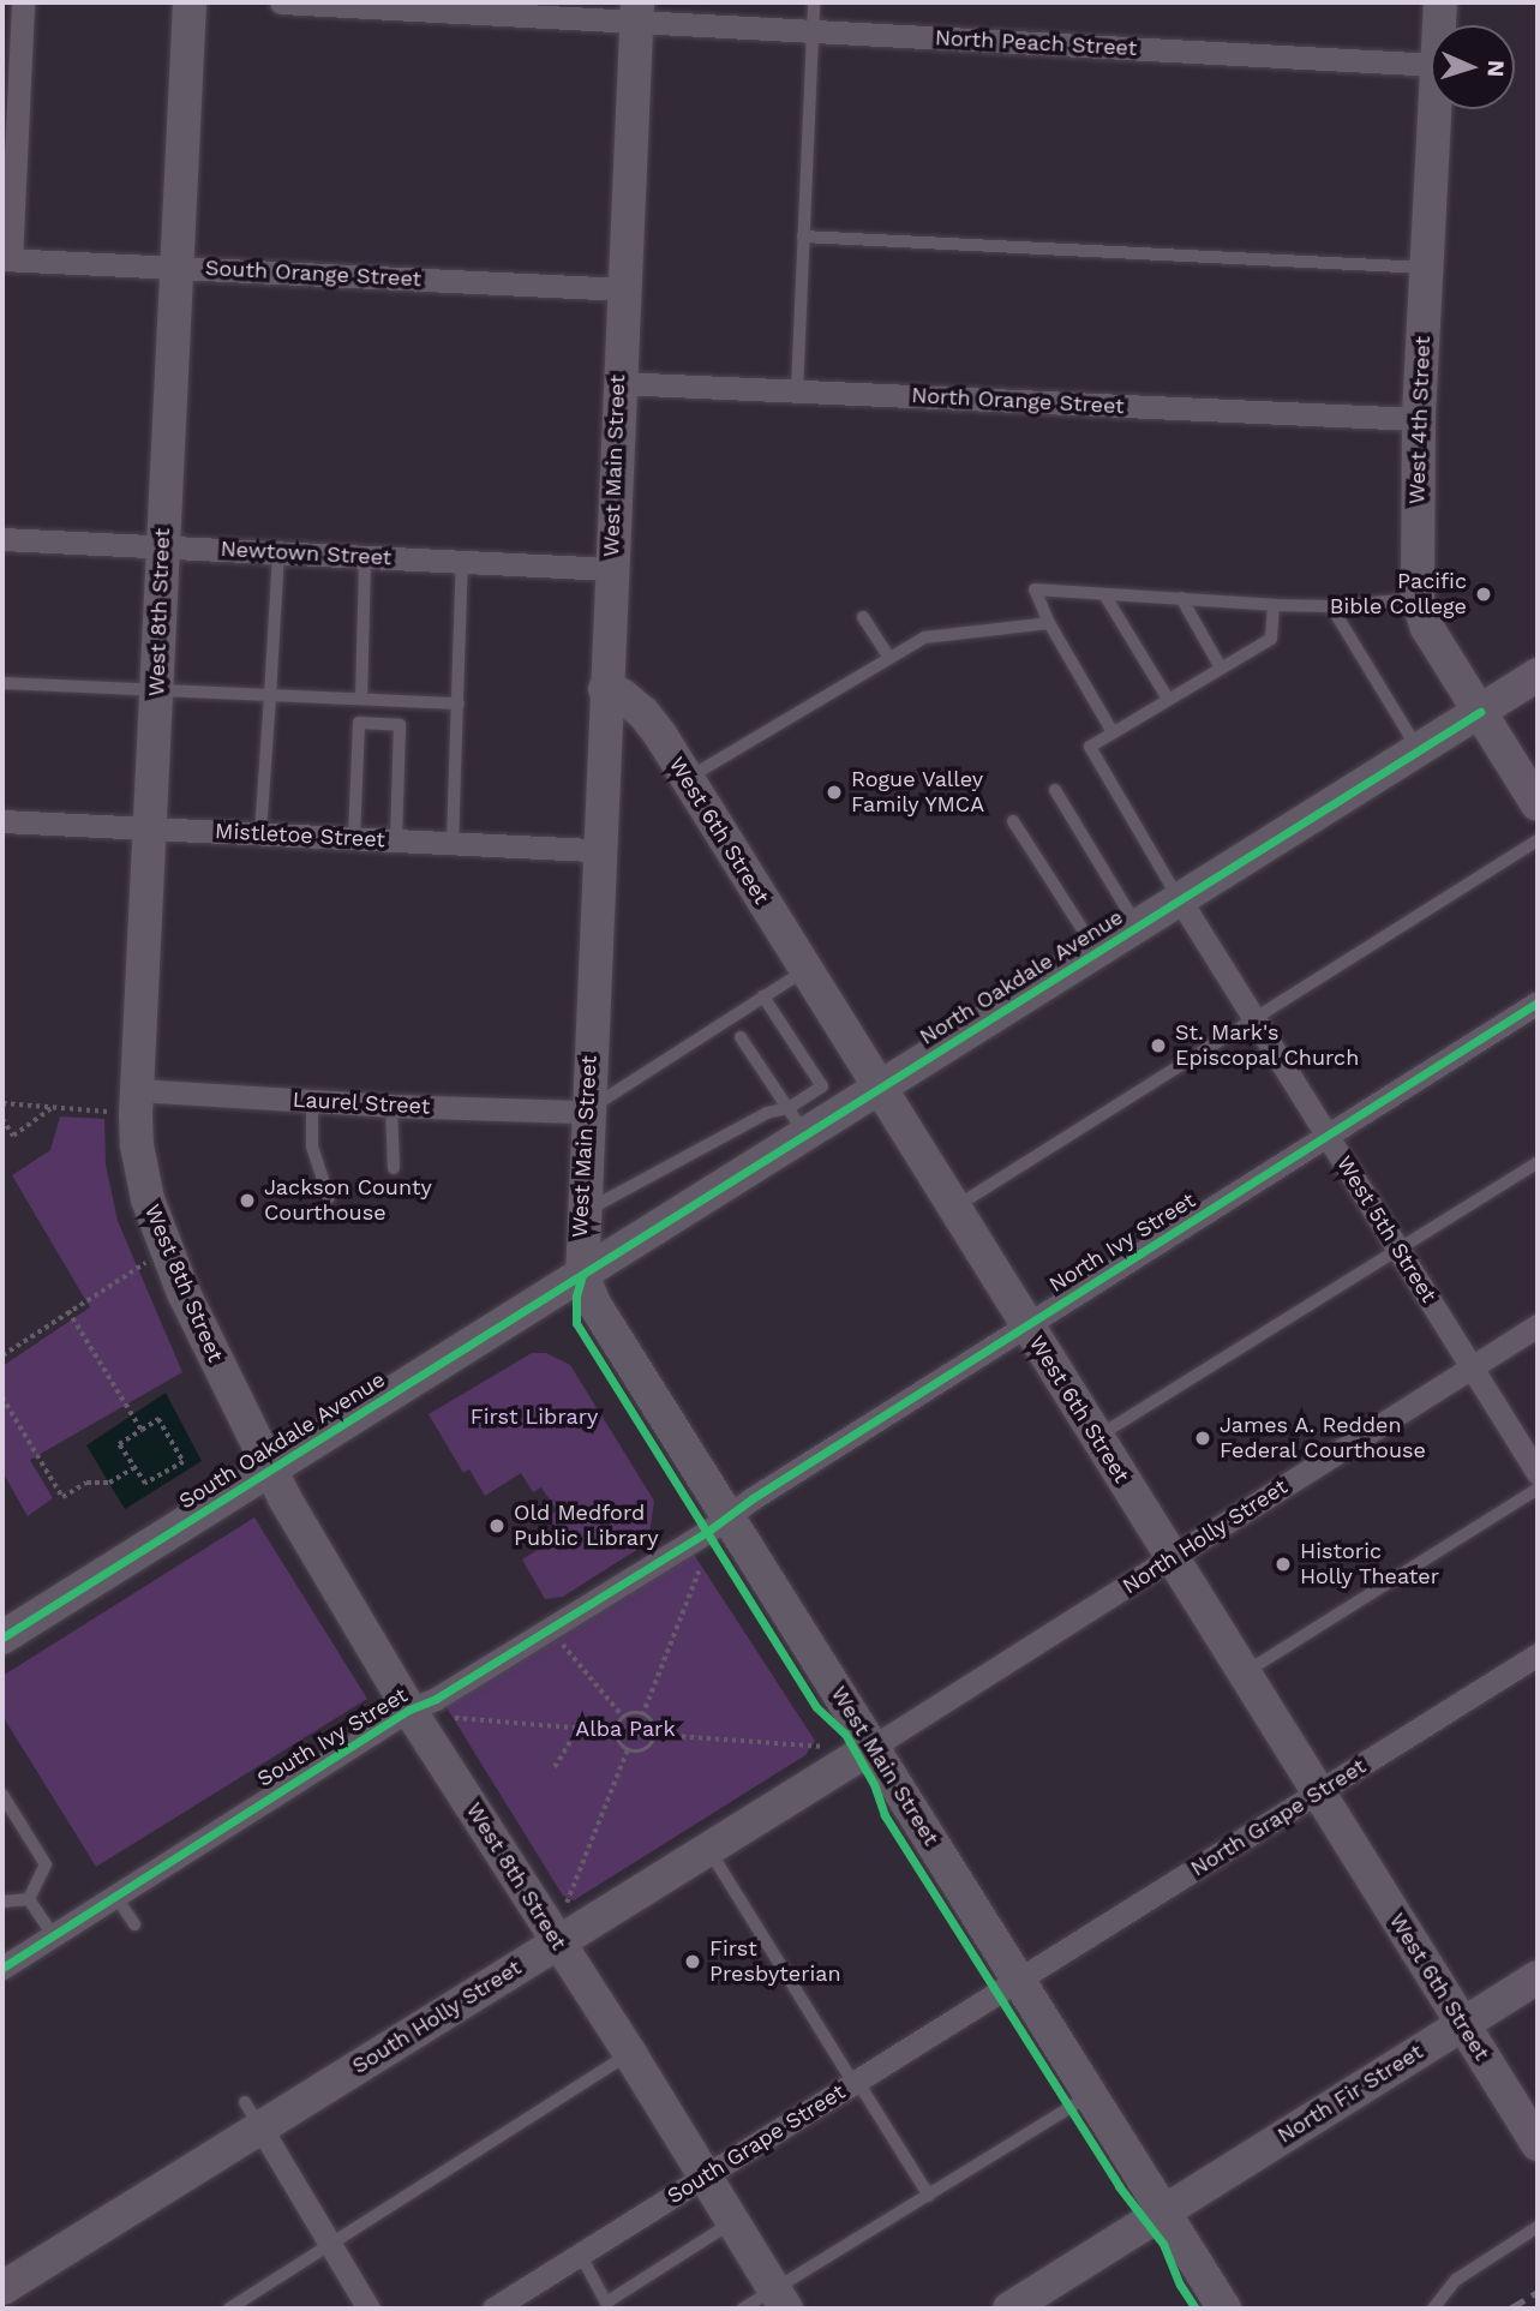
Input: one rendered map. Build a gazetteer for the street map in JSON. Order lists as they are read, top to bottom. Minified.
{"streets":{"street":["North Peach Street","South Orange Street","North Orange Street","West 4th Street","West Main Street","Newtown Street","West 8th Street","West 6th Street","Mistletoe Street","North Oakdale Avenue","Laurel Street","West 5th Street","North Ivy Street","South Oakdale Avenue","North Holly Street","South Ivy Street","North Grape Street","South Holly Street","North Fir Street","South Grape Street"]},"crossings":[["North Peach Street","West Main Street"],["South Orange Street","West Main Street"],["South Orange Street","West 8th Street"],["North Orange Street","West 4th Street"],["North Orange Street","West Main Street"],["West 4th Street","North Oakdale Avenue"],["West Main Street","Newtown Street"],["West Main Street","West 6th Street"],["West Main Street","Mistletoe Street"],["West Main Street","North Oakdale Avenue"],["West Main Street","Laurel Street"],["West Main Street","North Ivy Street"],["West Main Street","South Oakdale Avenue"],["West Main Street","North Holly Street"],["West Main Street","South Ivy Street"],["West Main Street","North Grape Street"],["West Main Street","South Holly Street"],["West Main Street","North Fir Street"],["West Main Street","South Grape Street"],["Newtown Street","West 8th Street"],["West 8th Street","Mistletoe Street"],["West 8th Street","Laurel Street"],["West 8th Street","South Oakdale Avenue"],["West 8th Street","South Ivy Street"],["West 8th Street","South Holly Street"],["West 8th Street","South Grape Street"],["West 6th Street","North Oakdale Avenue"],["West 6th Street","North Ivy Street"],["West 6th Street","North Holly Street"],["West 6th Street","North Grape Street"],["West 6th Street","North Fir Street"],["North Oakdale Avenue","West 5th Street"],["North Oakdale Avenue","South Oakdale Avenue"],["West 5th Street","North Ivy Street"],["West 5th Street","North Holly Street"],["North Ivy Street","South Ivy Street"],["North Holly Street","South Holly Street"],["North Grape Street","South Grape Street"]],"parks":["First Library","Alba Park"],"places":["Pacific Bible College","Rogue Valley Family YMCA","St. Mark's Episcopal Church","Jackson County Courthouse","James A. Redden Federal Courthouse","Old Medford Public Library","Historic Holly Theater","First Presbyterian"],"north":"right"}
